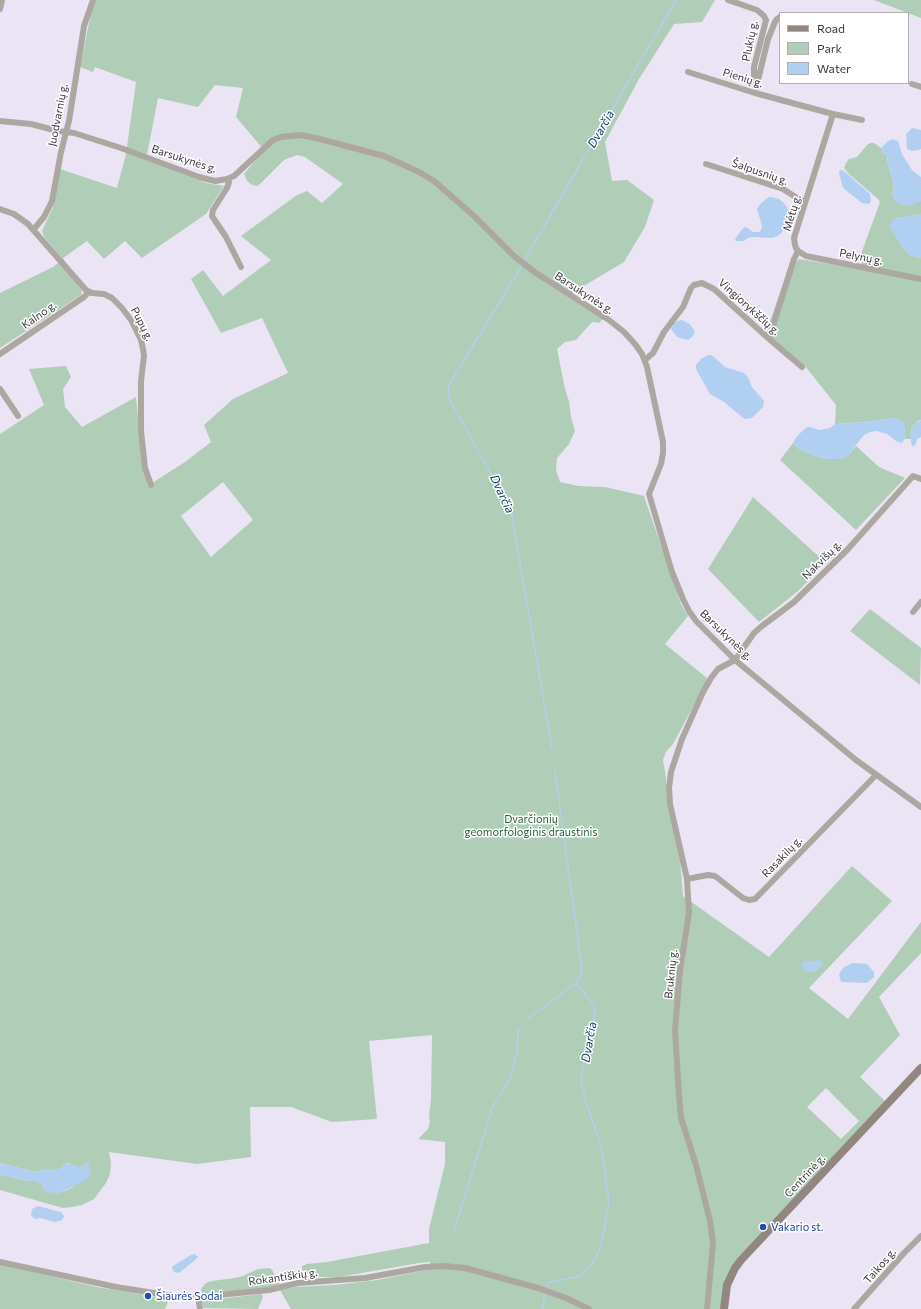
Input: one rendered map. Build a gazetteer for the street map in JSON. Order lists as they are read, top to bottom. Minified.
{"streets":{"main road":["Centrinė g."],"street":["Plukių g.","Pienių g.","Juodvarnių g.","Barsukynės g.","Šalpusnių g.","Mėtų g.","Pelynų g.","Vingiorykščių g.","Kalno g.","Pupų g.","Nakvišų g.","Rasakilų g.","Bruknių g.","Taikos g.","Rokantiškių g."]},"crossings":[["Plukių g.","Pienių g."],["Pienių g.","Mėtų g."],["Juodvarnių g.","Barsukynės g."],["Barsukynės g.","Vingiorykščių g."],["Barsukynės g.","Nakvišų g."],["Barsukynės g.","Rasakilų g."],["Barsukynės g.","Bruknių g."],["Šalpusnių g.","Mėtų g."],["Mėtų g.","Pelynų g."],["Mėtų g.","Vingiorykščių g."],["Kalno g.","Pupų g."],["Nakvišų g.","Bruknių g."],["Rasakilų g.","Bruknių g."]],"water":["Dvarčia"],"parks":["Dvarčionių geomorfologinis draustinis"],"places":["Vakario st.","Šiaurės Sodai"],"legend":["Road","Park","Water"]}
